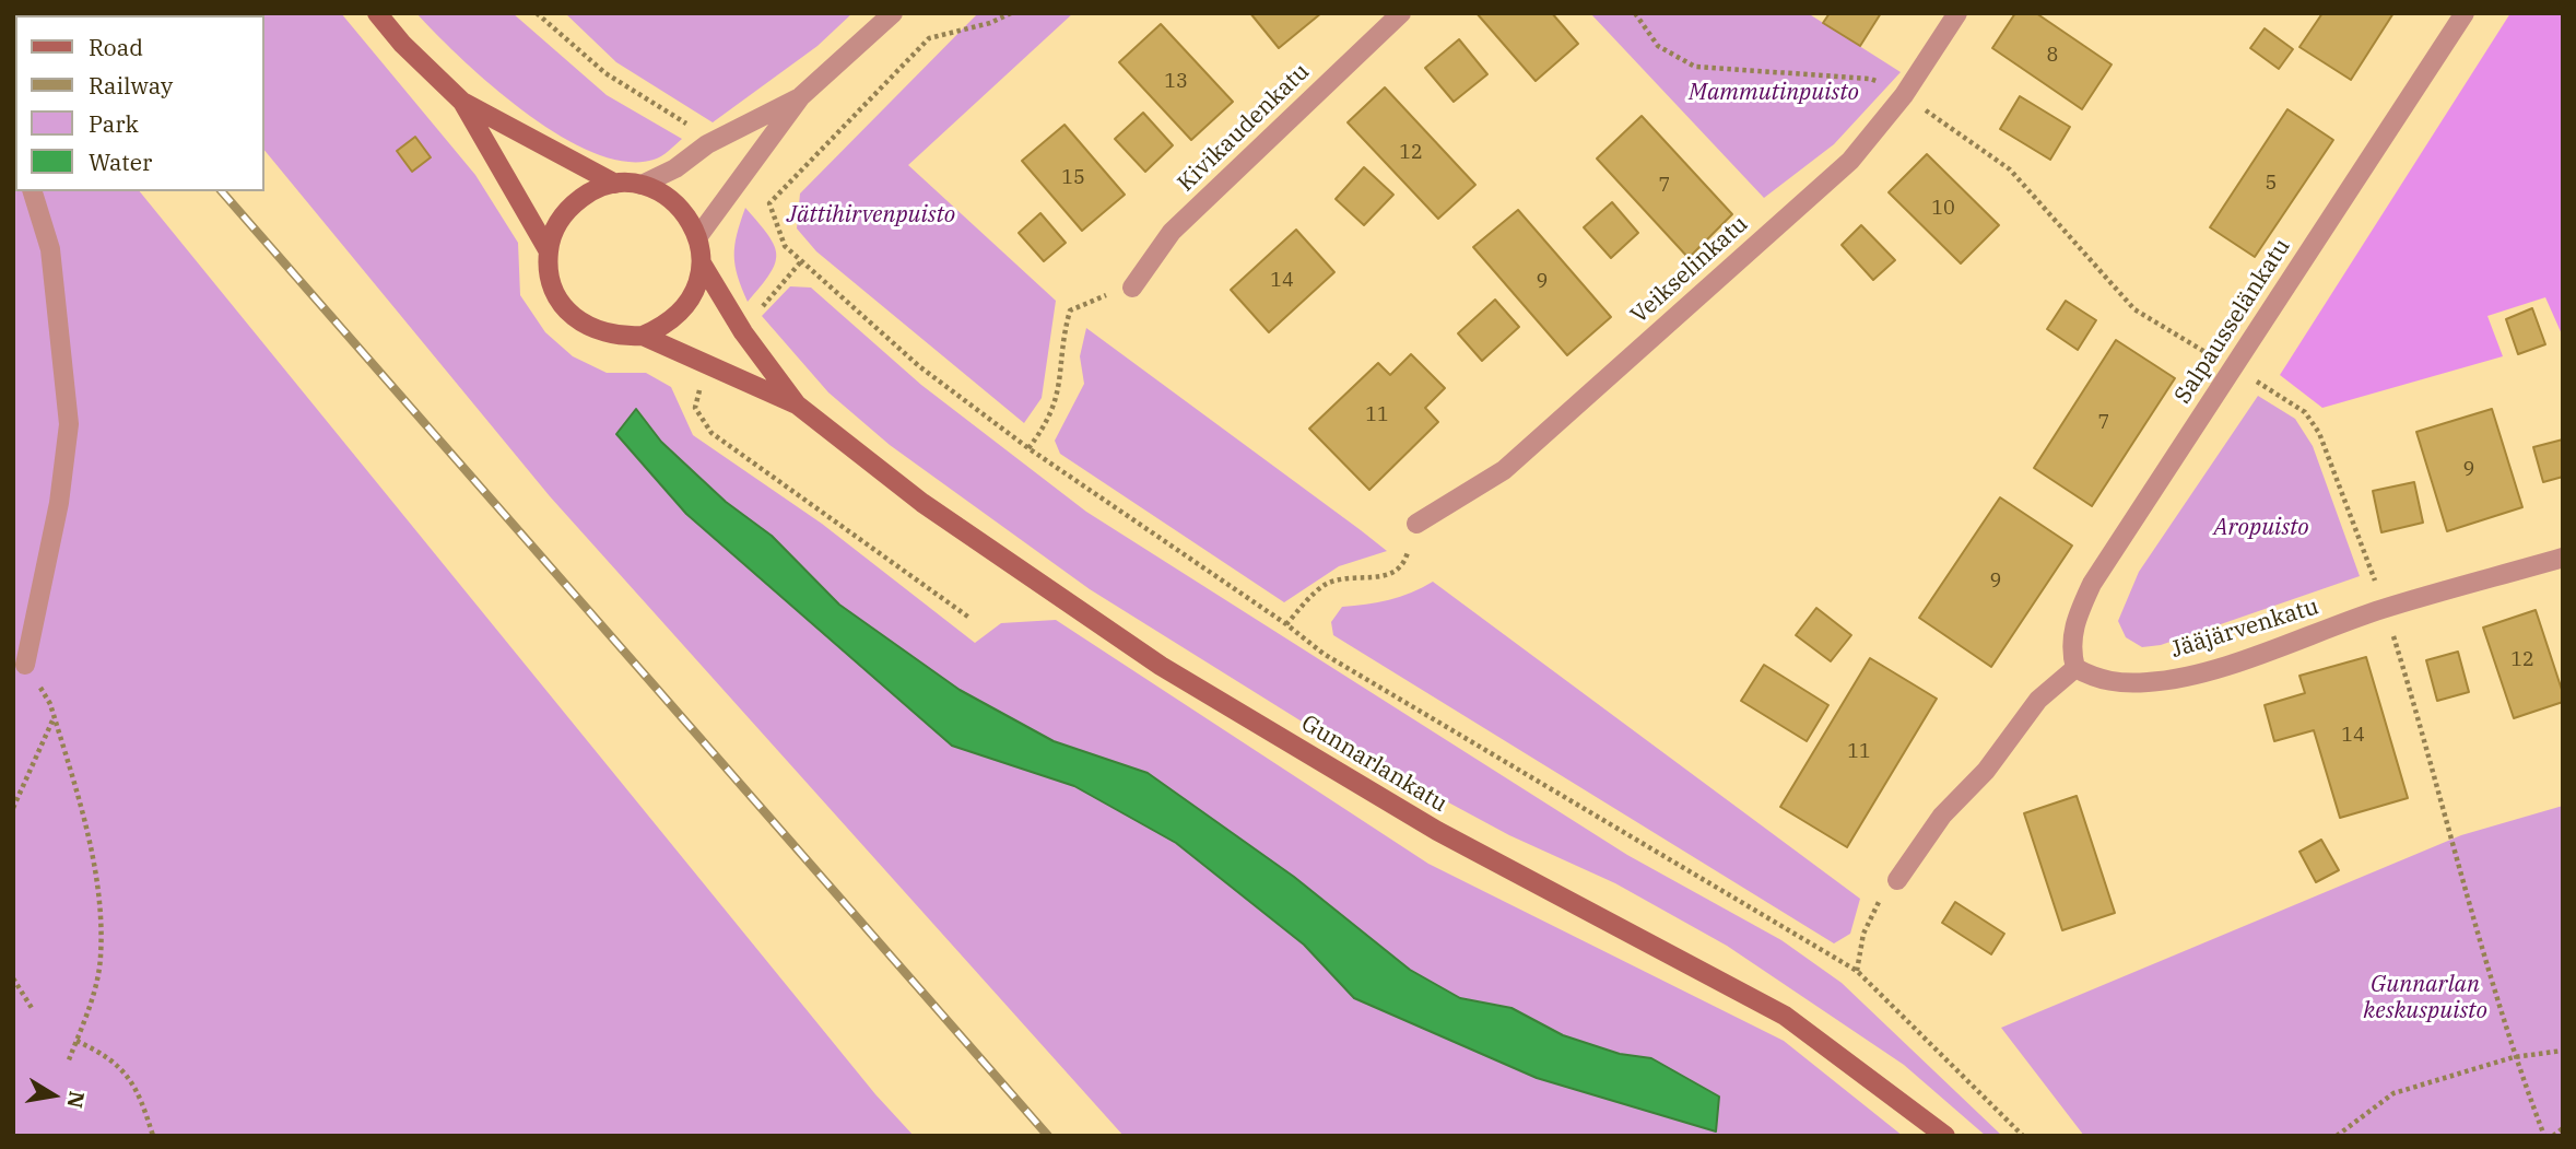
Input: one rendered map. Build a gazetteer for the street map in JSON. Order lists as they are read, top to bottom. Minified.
{"streets":{"street":["Kivikaudenkatu","Veikselinkatu","Salpausselänkatu","Jääjärvenkatu","Gunnarlankatu"]},"crossings":[["Salpausselänkatu","Jääjärvenkatu"]],"parks":["Mammutinpuisto","Jättihirvenpuisto","Aropuisto","Gunnarlan keskuspuisto"],"house_numbers":["8","13","12","15","5","7","10","14","9","11","7","9","9","12","14","11"],"legend":["Road","Railway","Park","Water"],"north":"right"}
